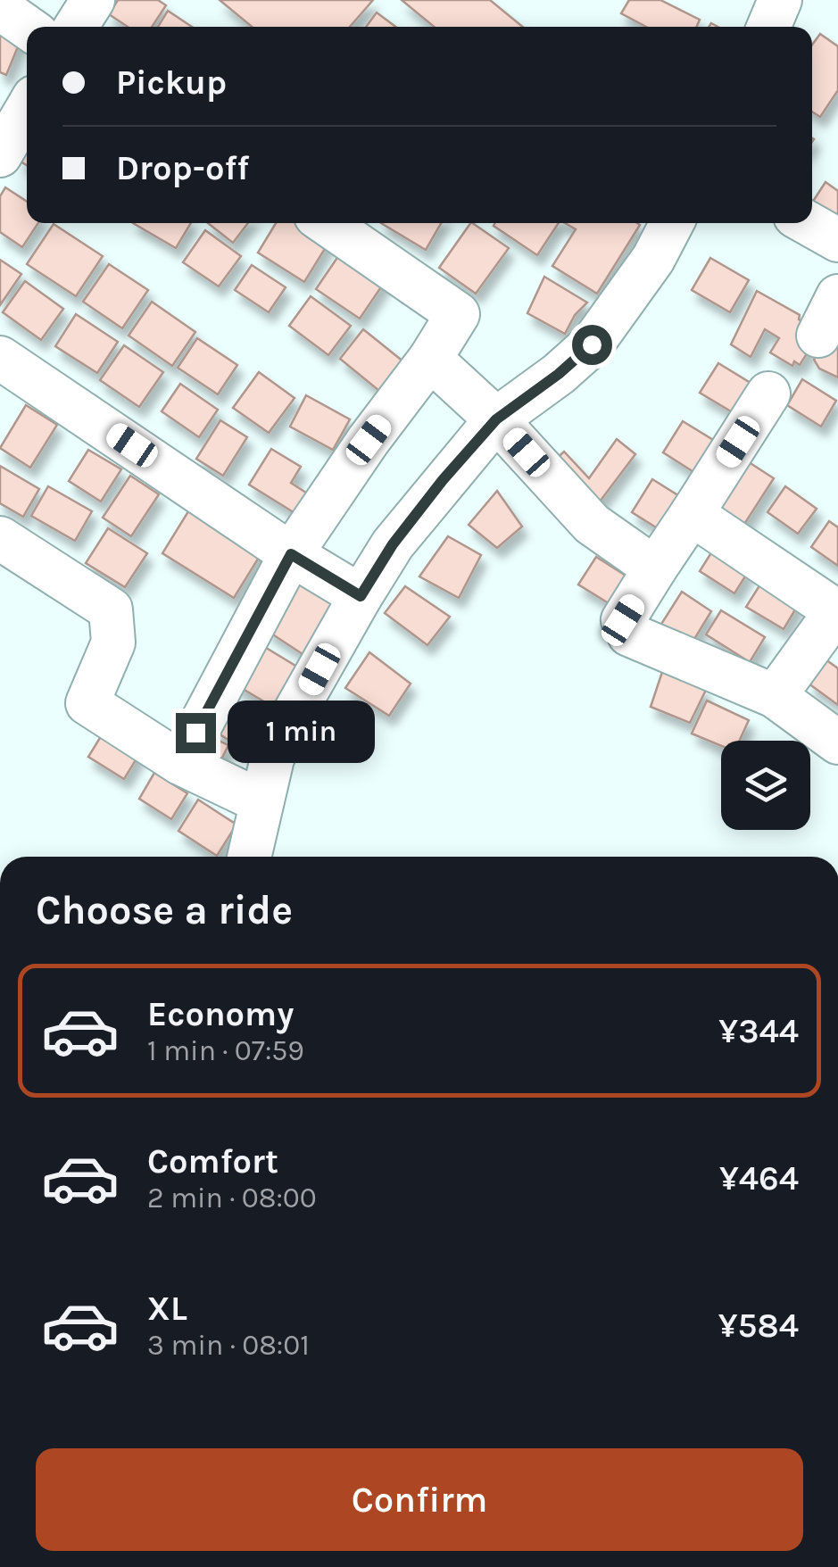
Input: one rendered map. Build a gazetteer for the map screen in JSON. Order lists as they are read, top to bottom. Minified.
{"page":{"banner":["Pickup","Drop-off"],"bubble":"1 min","heading":"Choose a ride","list":[{"name":"Economy","note":"1 min · 07:59","value":"¥344"},{"name":"Comfort","note":"2 min · 08:00","value":"¥464"},{"name":"XL","note":"3 min · 08:01","value":"¥584"}],"buttons":"Confirm"}}
